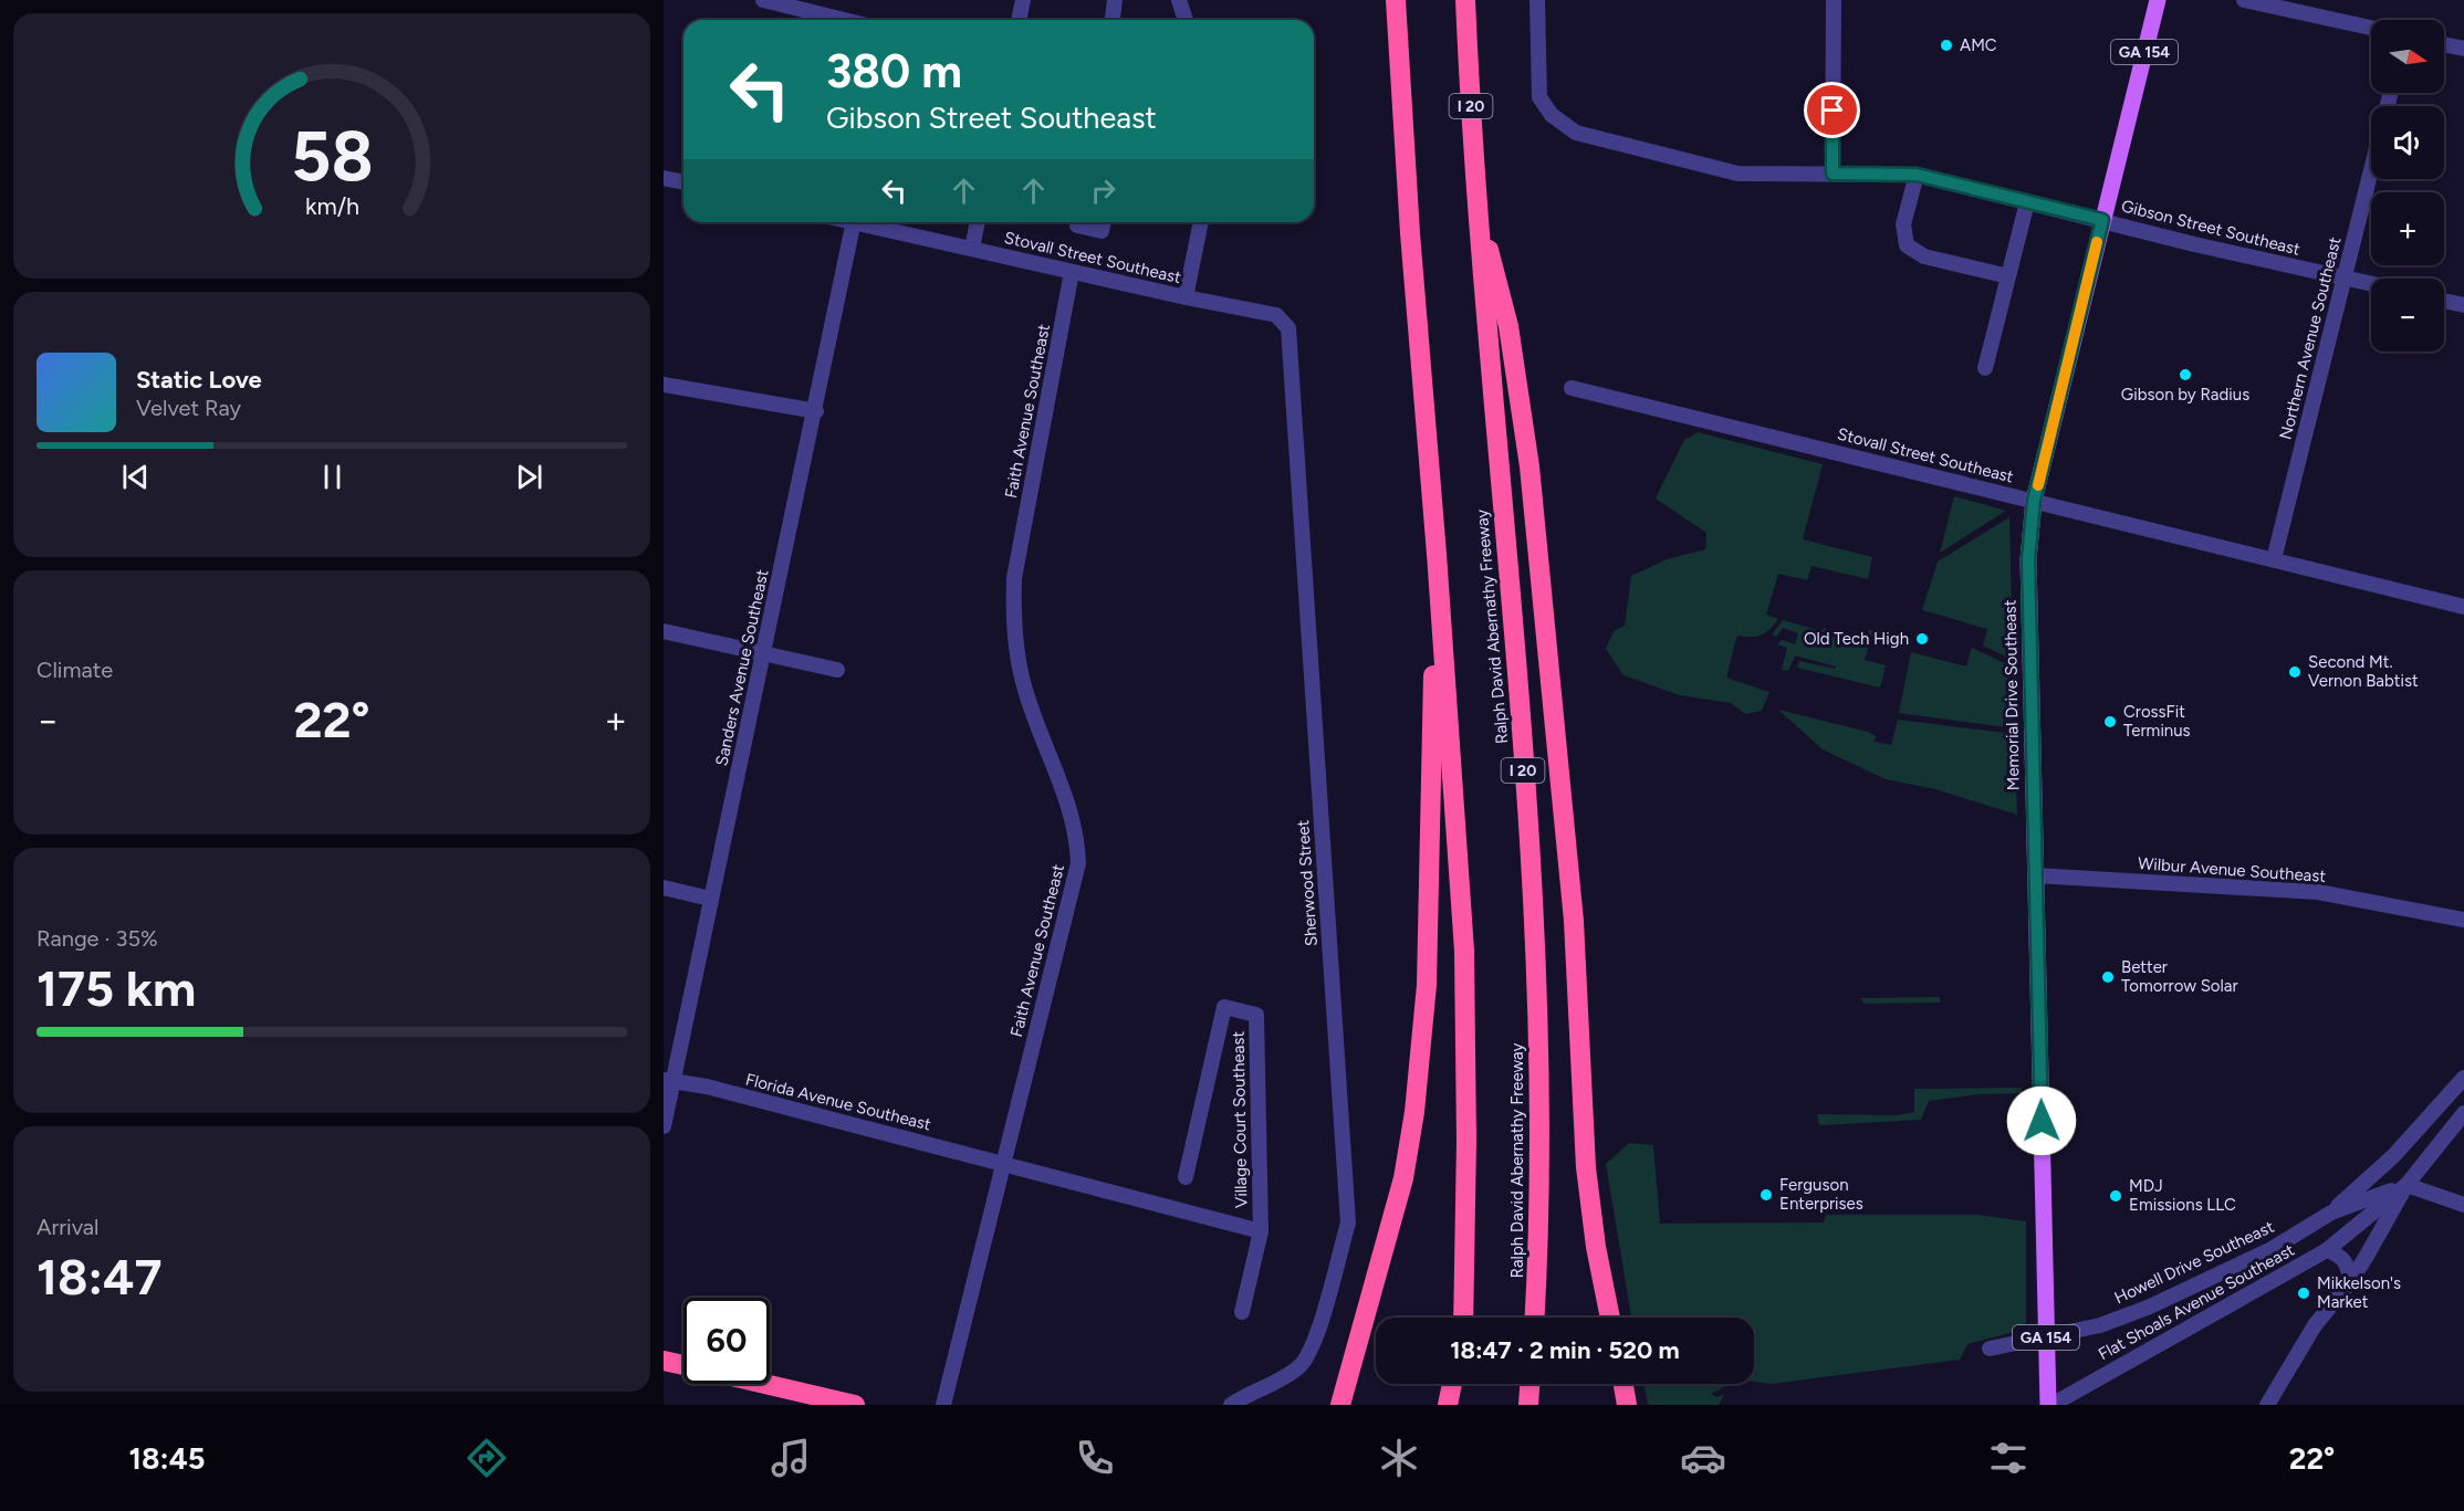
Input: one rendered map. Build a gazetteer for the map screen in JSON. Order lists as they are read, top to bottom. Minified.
{"streets":{"highway":["I 20","Ralph David Abernathy Freeway"],"main road":["GA 154","Memorial Drive Southeast"],"street":["Gibson Street Southeast","Stovall Street Southeast","Northern Avenue Southeast","Faith Avenue Southeast","Sanders Avenue Southeast","Wilbur Avenue Southeast","Sherwood Street","Florida Avenue Southeast","Village Court Southeast","Howell Drive Southeast","Flat Shoals Avenue Southeast"]},"crossings":[["Gibson Street Southeast","Northern Avenue Southeast"],["Gibson Street Southeast","Memorial Drive Southeast"],["Stovall Street Southeast","Northern Avenue Southeast"],["Stovall Street Southeast","Faith Avenue Southeast"],["Stovall Street Southeast","Memorial Drive Southeast"],["Stovall Street Southeast","Sherwood Street"],["Faith Avenue Southeast","Florida Avenue Southeast"],["Faith Avenue Southeast","Village Court Southeast"],["Sanders Avenue Southeast","Florida Avenue Southeast"],["Memorial Drive Southeast","Wilbur Avenue Southeast"],["Memorial Drive Southeast","Howell Drive Southeast"],["Memorial Drive Southeast","Flat Shoals Avenue Southeast"],["Florida Avenue Southeast","Village Court Southeast"],["Howell Drive Southeast","Flat Shoals Avenue Southeast"]],"places":["AMC","Gibson by Radius","Old Tech High","Second Mt. Vernon Babtist","CrossFit Terminus","Better Tomorrow Solar","Ferguson Enterprises","MDJ Emissions LLC","Mikkelson's Market"],"north":"right","page":{"map_buttons":["+","−"],"turn":["380 m","Gibson Street Southeast"],"song":["Static Love","Velvet Ray"],"tile":["Climate",["Range · 35%","175 km"],["Arrival","18:47"]],"heat":["−","22°","+"],"limit":"60","trip":"18:47 · 2 min · 520 m","tabs":["18:45","22°"],"gauge":["58","km/h"]}}
